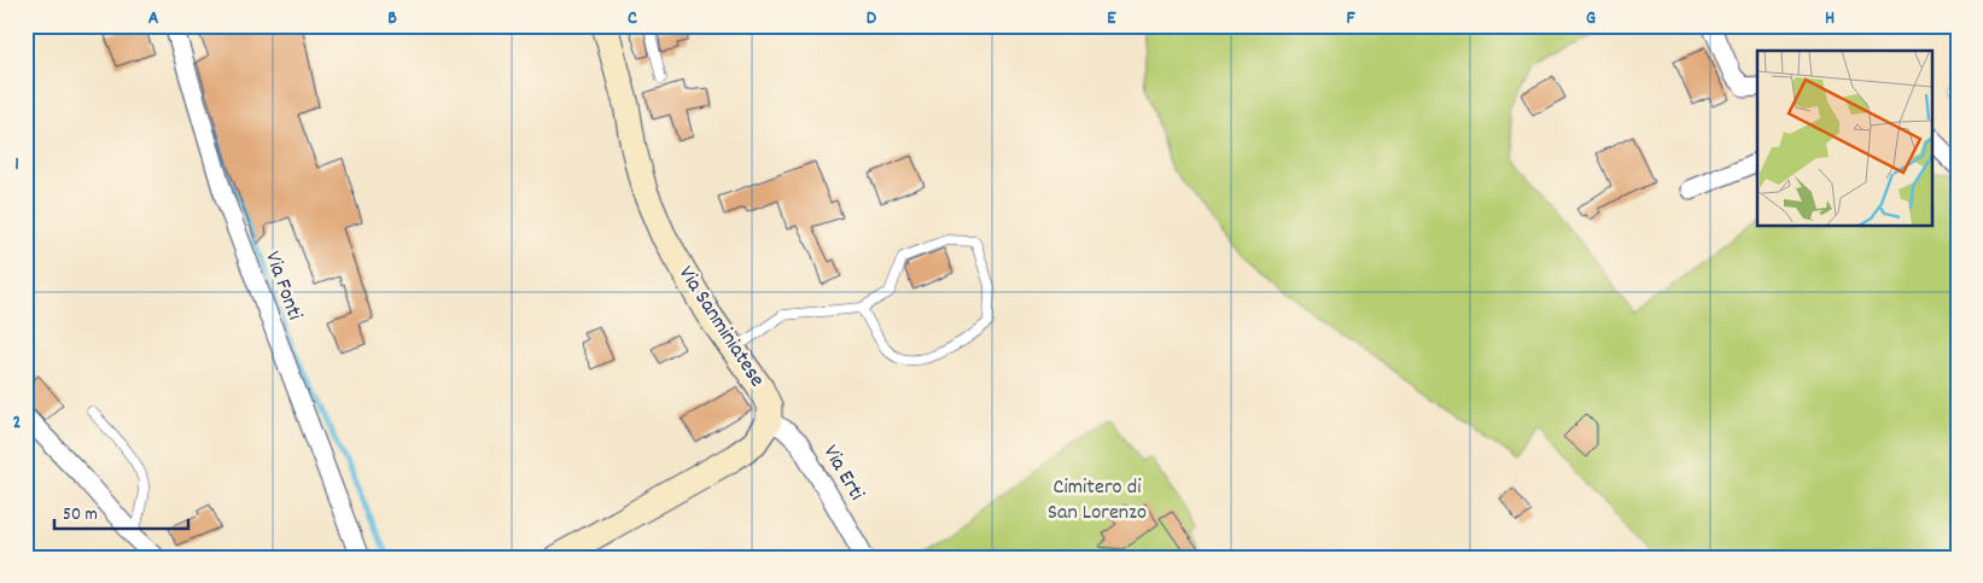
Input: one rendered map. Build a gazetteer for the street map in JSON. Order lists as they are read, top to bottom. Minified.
{"streets":{"main road":["Via Sanminiatese"],"street":["Via Fonti","Via Erti"]},"crossings":[["Via Sanminiatese","Via Erti"]],"parks":["Cimitero di San Lorenzo"],"scale_bar":"50 m","grid":{"columns":["A","B","C","D","E","F","G","H"],"rows":["1","2"]}}
